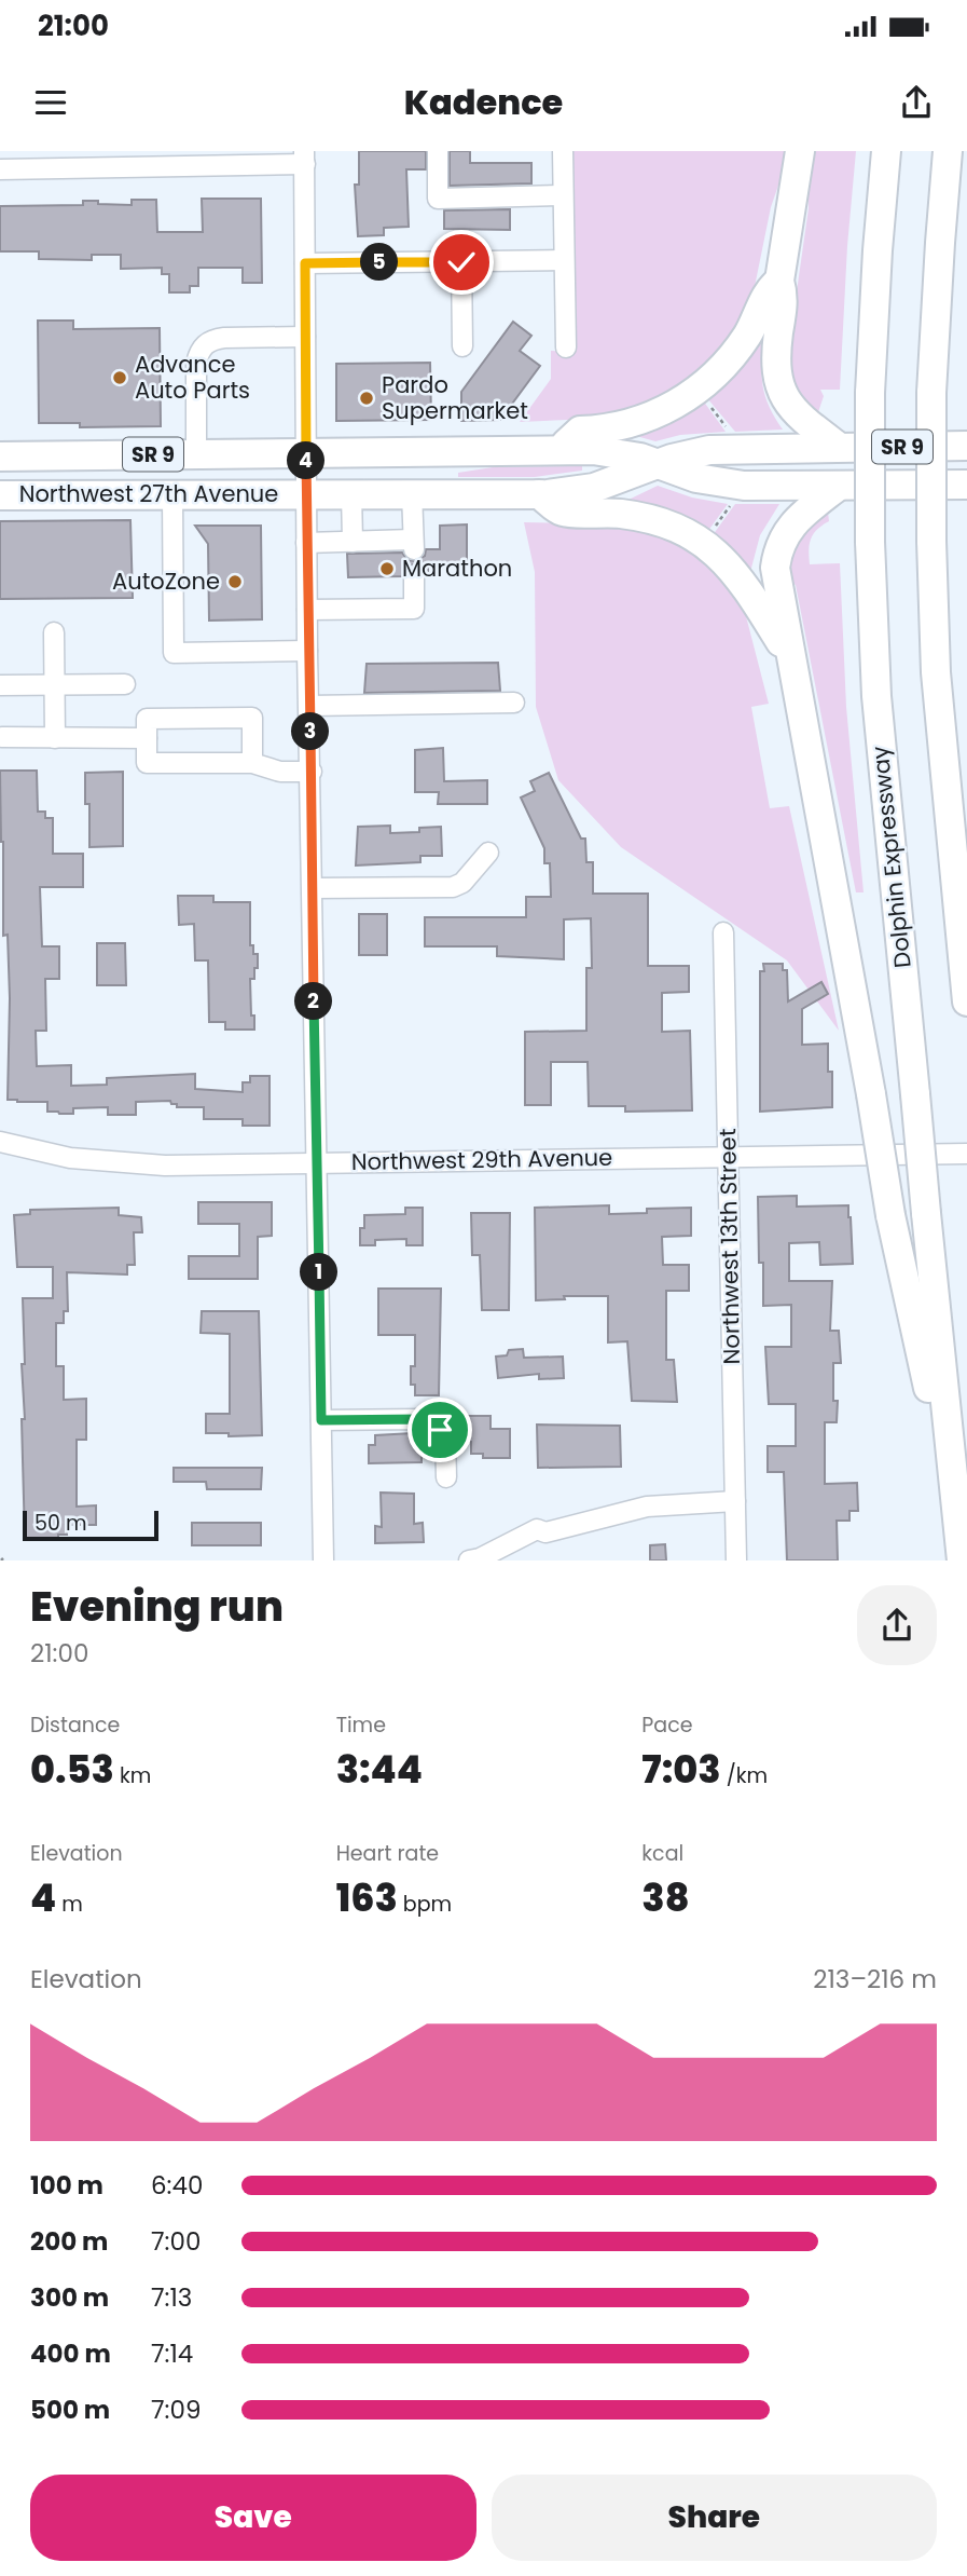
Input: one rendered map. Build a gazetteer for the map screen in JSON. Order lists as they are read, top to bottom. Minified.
{"streets":{"highway":["SR 9","Northwest 27th Avenue","Dolphin Expressway"],"street":["Northwest 29th Avenue","Northwest 13th Street"]},"crossings":[["Northwest 29th Avenue","Northwest 13th Street"]],"places":["Advance Auto Parts","Pardo Supermarket","Marathon","AutoZone"],"scale_bar":"50 m","page":{"status":"21:00","header":"Kadence","pins":["5","4","3","2","1"],"scale":"50 m","heading":["Evening run","21:00"],"stats":[["Distance","0.53 km"],["Time","3:44"],["Pace","7:03 /km"],["Elevation","4 m"],["Heart rate","163 bpm"],["kcal","38"]],"chart":["Elevation","213–216 m"],"list":[{"name":"100 m","note":"6:40"},{"name":"200 m","note":"7:00"},{"name":"300 m","note":"7:13"},{"name":"400 m","note":"7:14"},{"name":"500 m","note":"7:09"}],"buttons":["Save","Share"]}}
